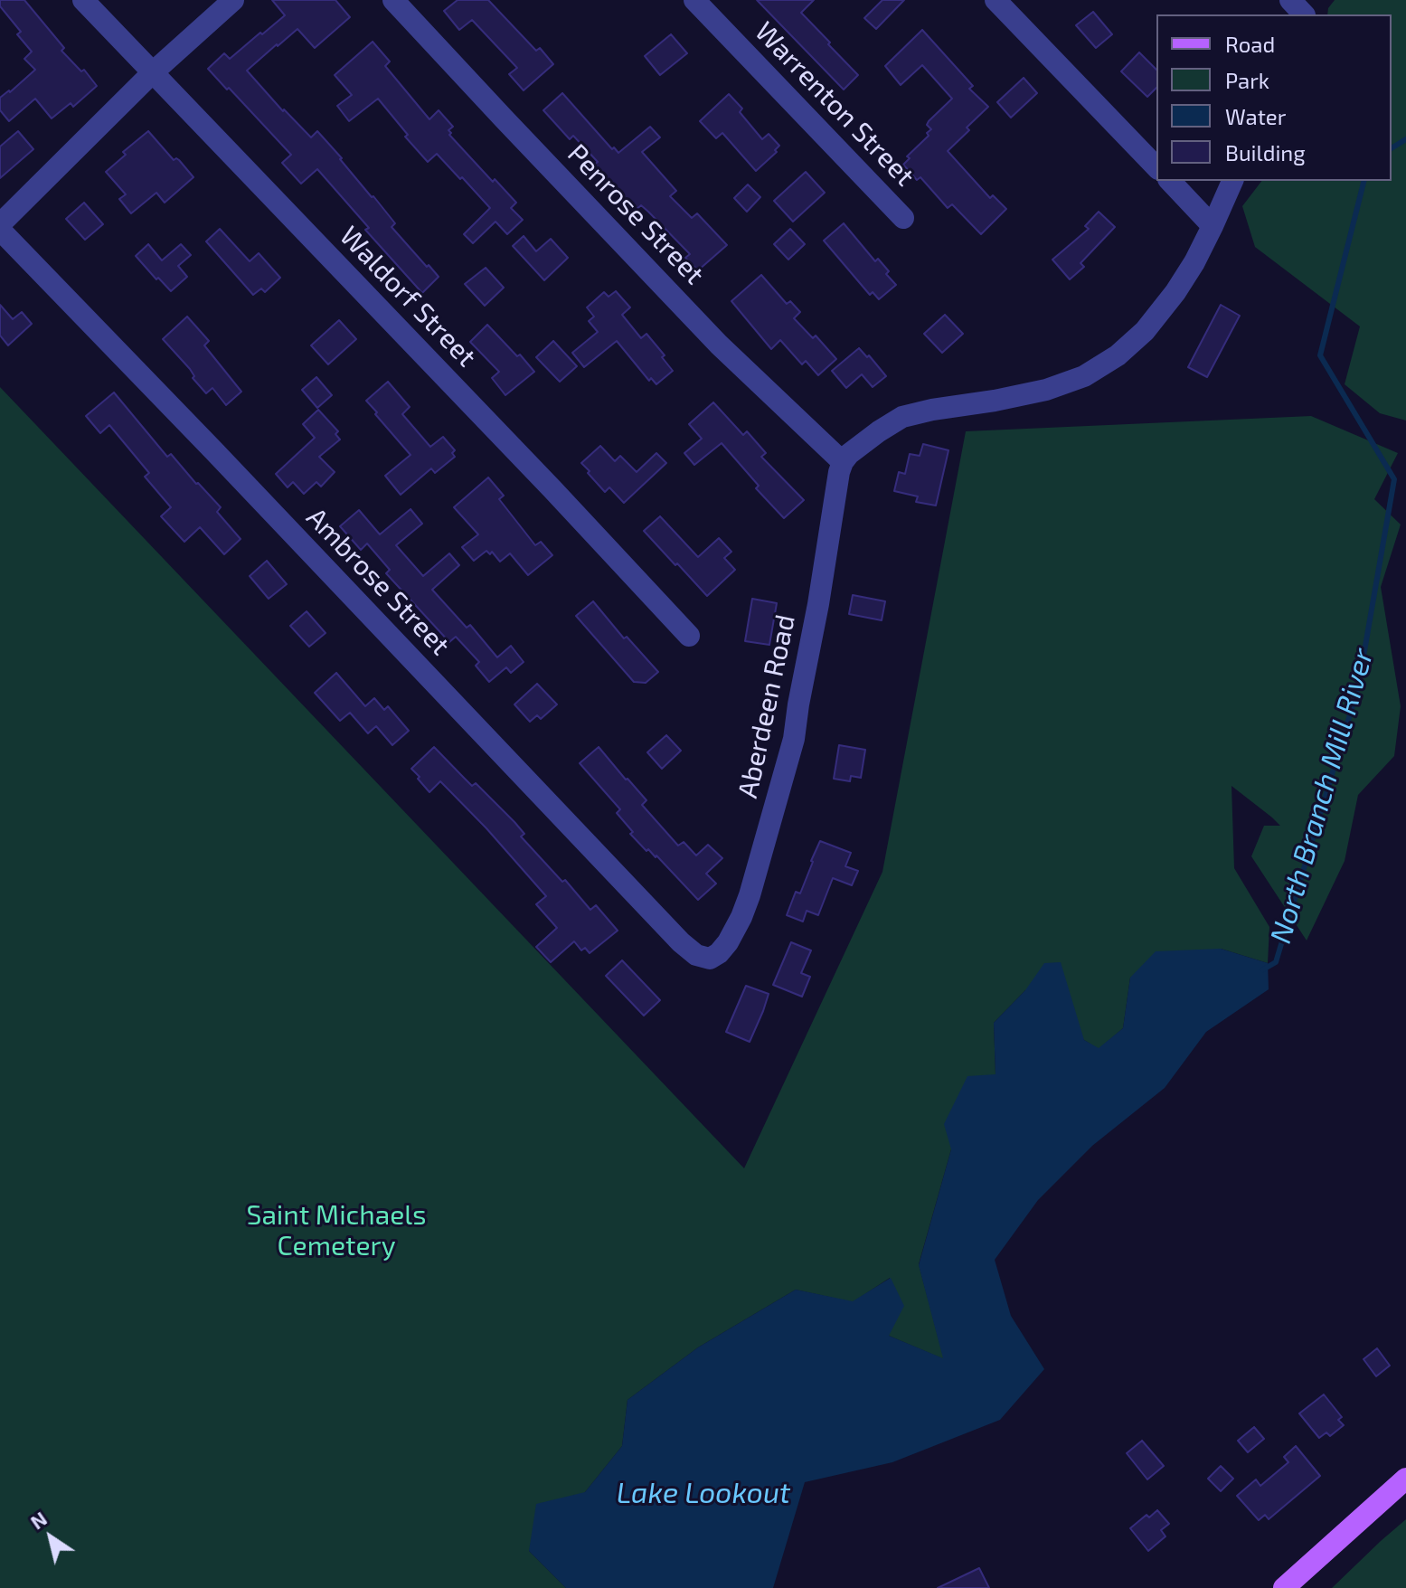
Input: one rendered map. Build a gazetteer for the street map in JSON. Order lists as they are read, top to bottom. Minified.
{"streets":{"street":["Warrenton Street","Penrose Street","Waldorf Street","Ambrose Street","Aberdeen Road"]},"crossings":[["Penrose Street","Aberdeen Road"],["Ambrose Street","Aberdeen Road"]],"water":["North Branch Mill River","Lake Lookout"],"parks":["Saint Michaels Cemetery"],"legend":["Road","Park","Water","Building"],"north":"top left"}
